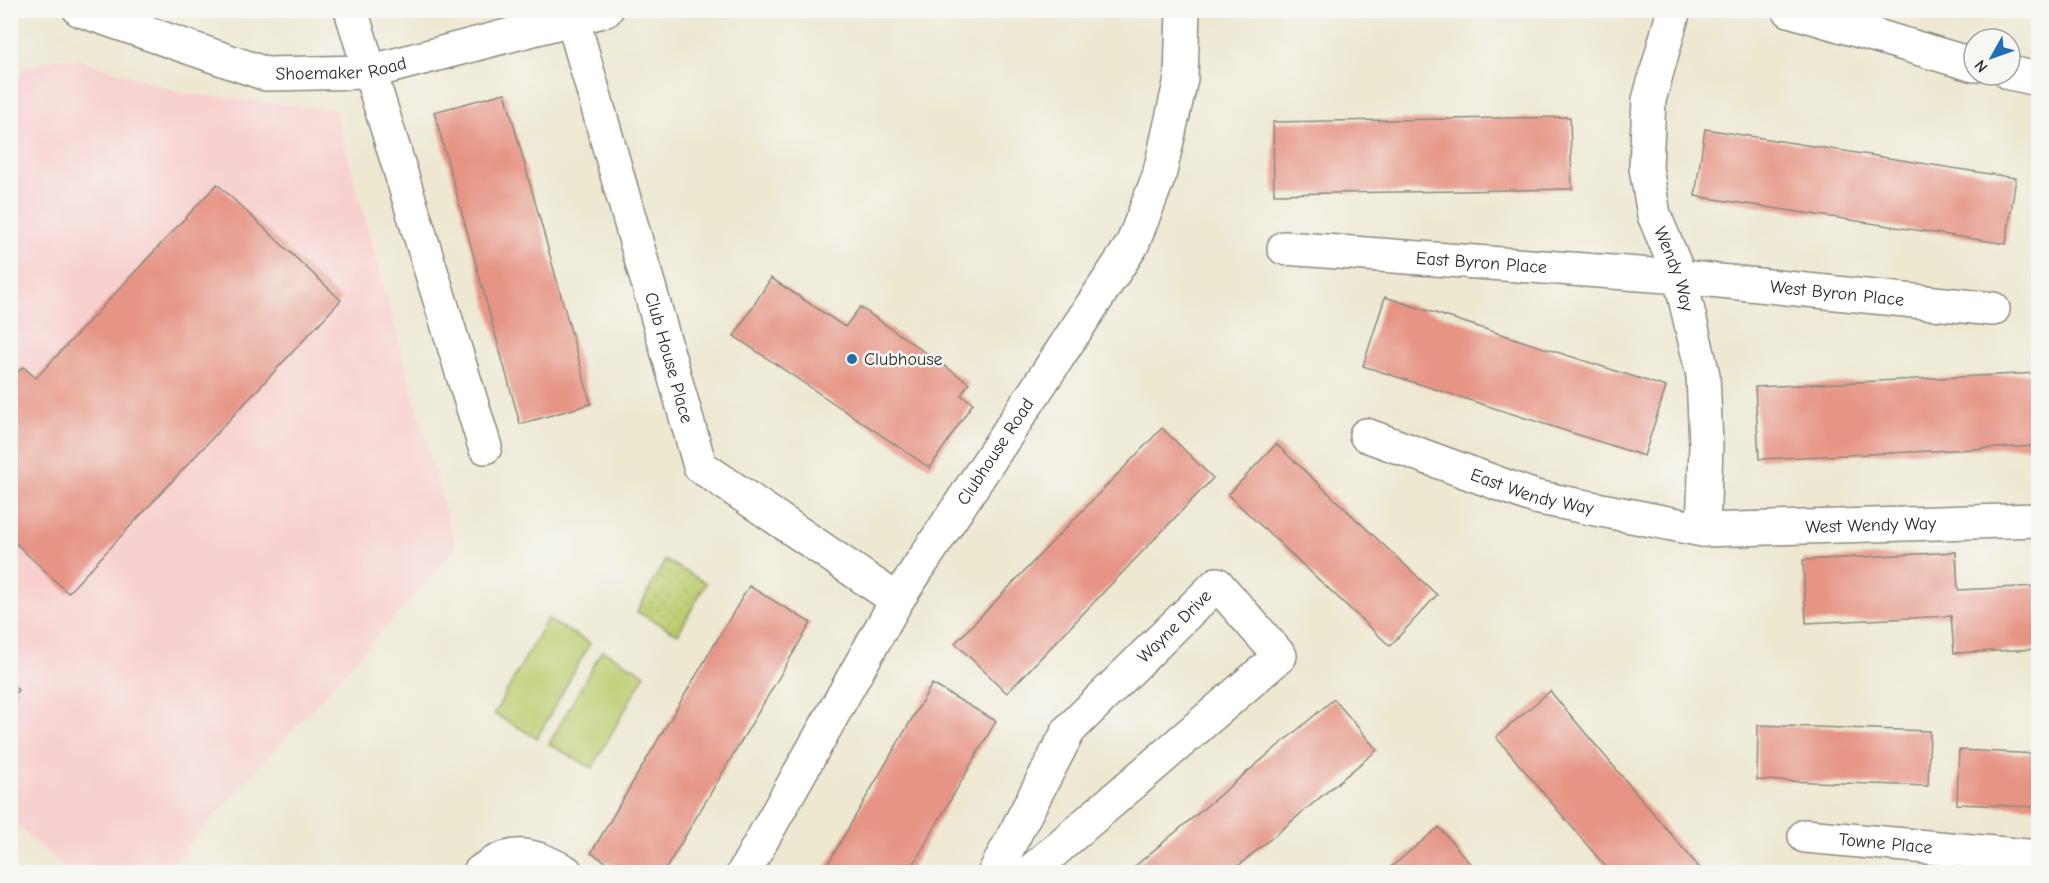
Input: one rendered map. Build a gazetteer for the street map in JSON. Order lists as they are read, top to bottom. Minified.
{"streets":{"street":["Shoemaker Road","East Byron Place","Wendy Way","West Byron Place","Club House Place","Clubhouse Road","East Wendy Way","West Wendy Way","Wayne Drive","Towne Place"]},"crossings":[["Shoemaker Road","Club House Place"],["East Byron Place","Wendy Way"],["East Byron Place","West Byron Place"],["Wendy Way","West Byron Place"],["Wendy Way","East Wendy Way"],["Wendy Way","West Wendy Way"],["Club House Place","Clubhouse Road"],["East Wendy Way","West Wendy Way"]],"places":["Clubhouse"],"north":"bottom left"}
